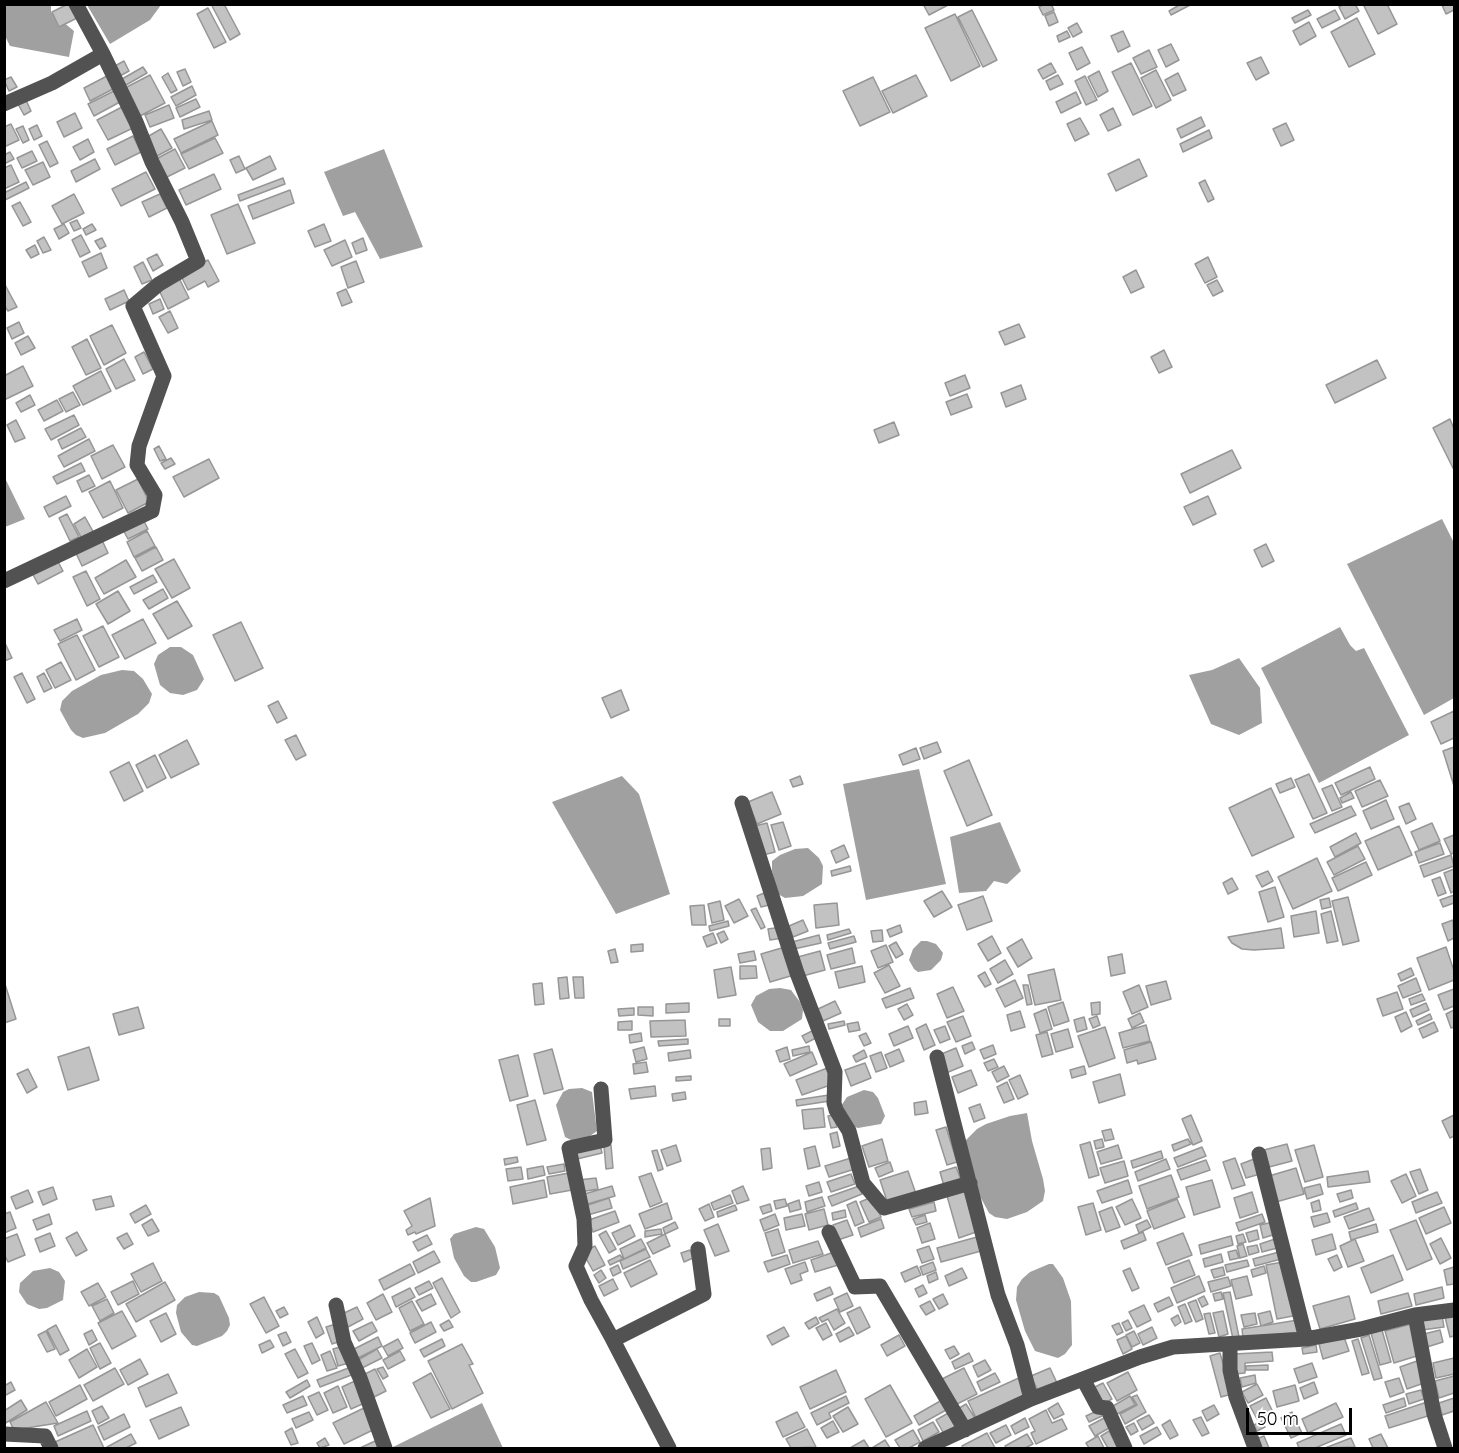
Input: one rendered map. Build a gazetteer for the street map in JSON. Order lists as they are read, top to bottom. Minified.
{"scale_bar":"50 m"}
